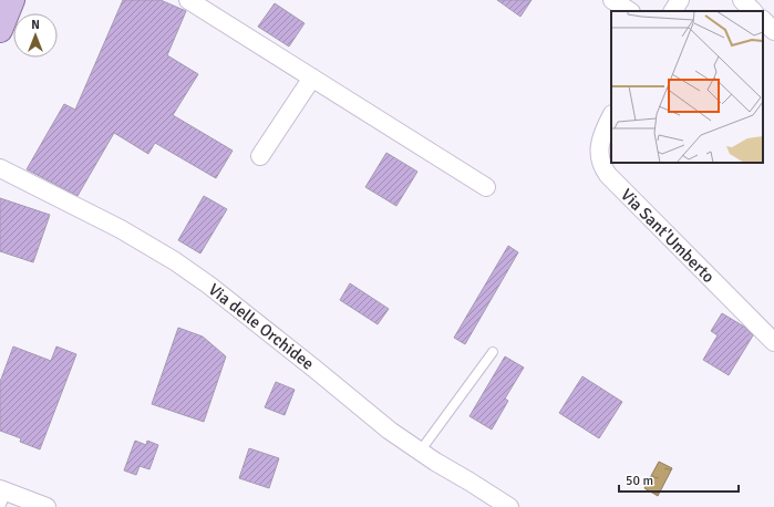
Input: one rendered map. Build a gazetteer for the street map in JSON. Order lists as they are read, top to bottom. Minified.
{"streets":{"street":["Via Sant'Umberto","Via delle Orchidee"]},"scale_bar":"50 m","north":"top"}
